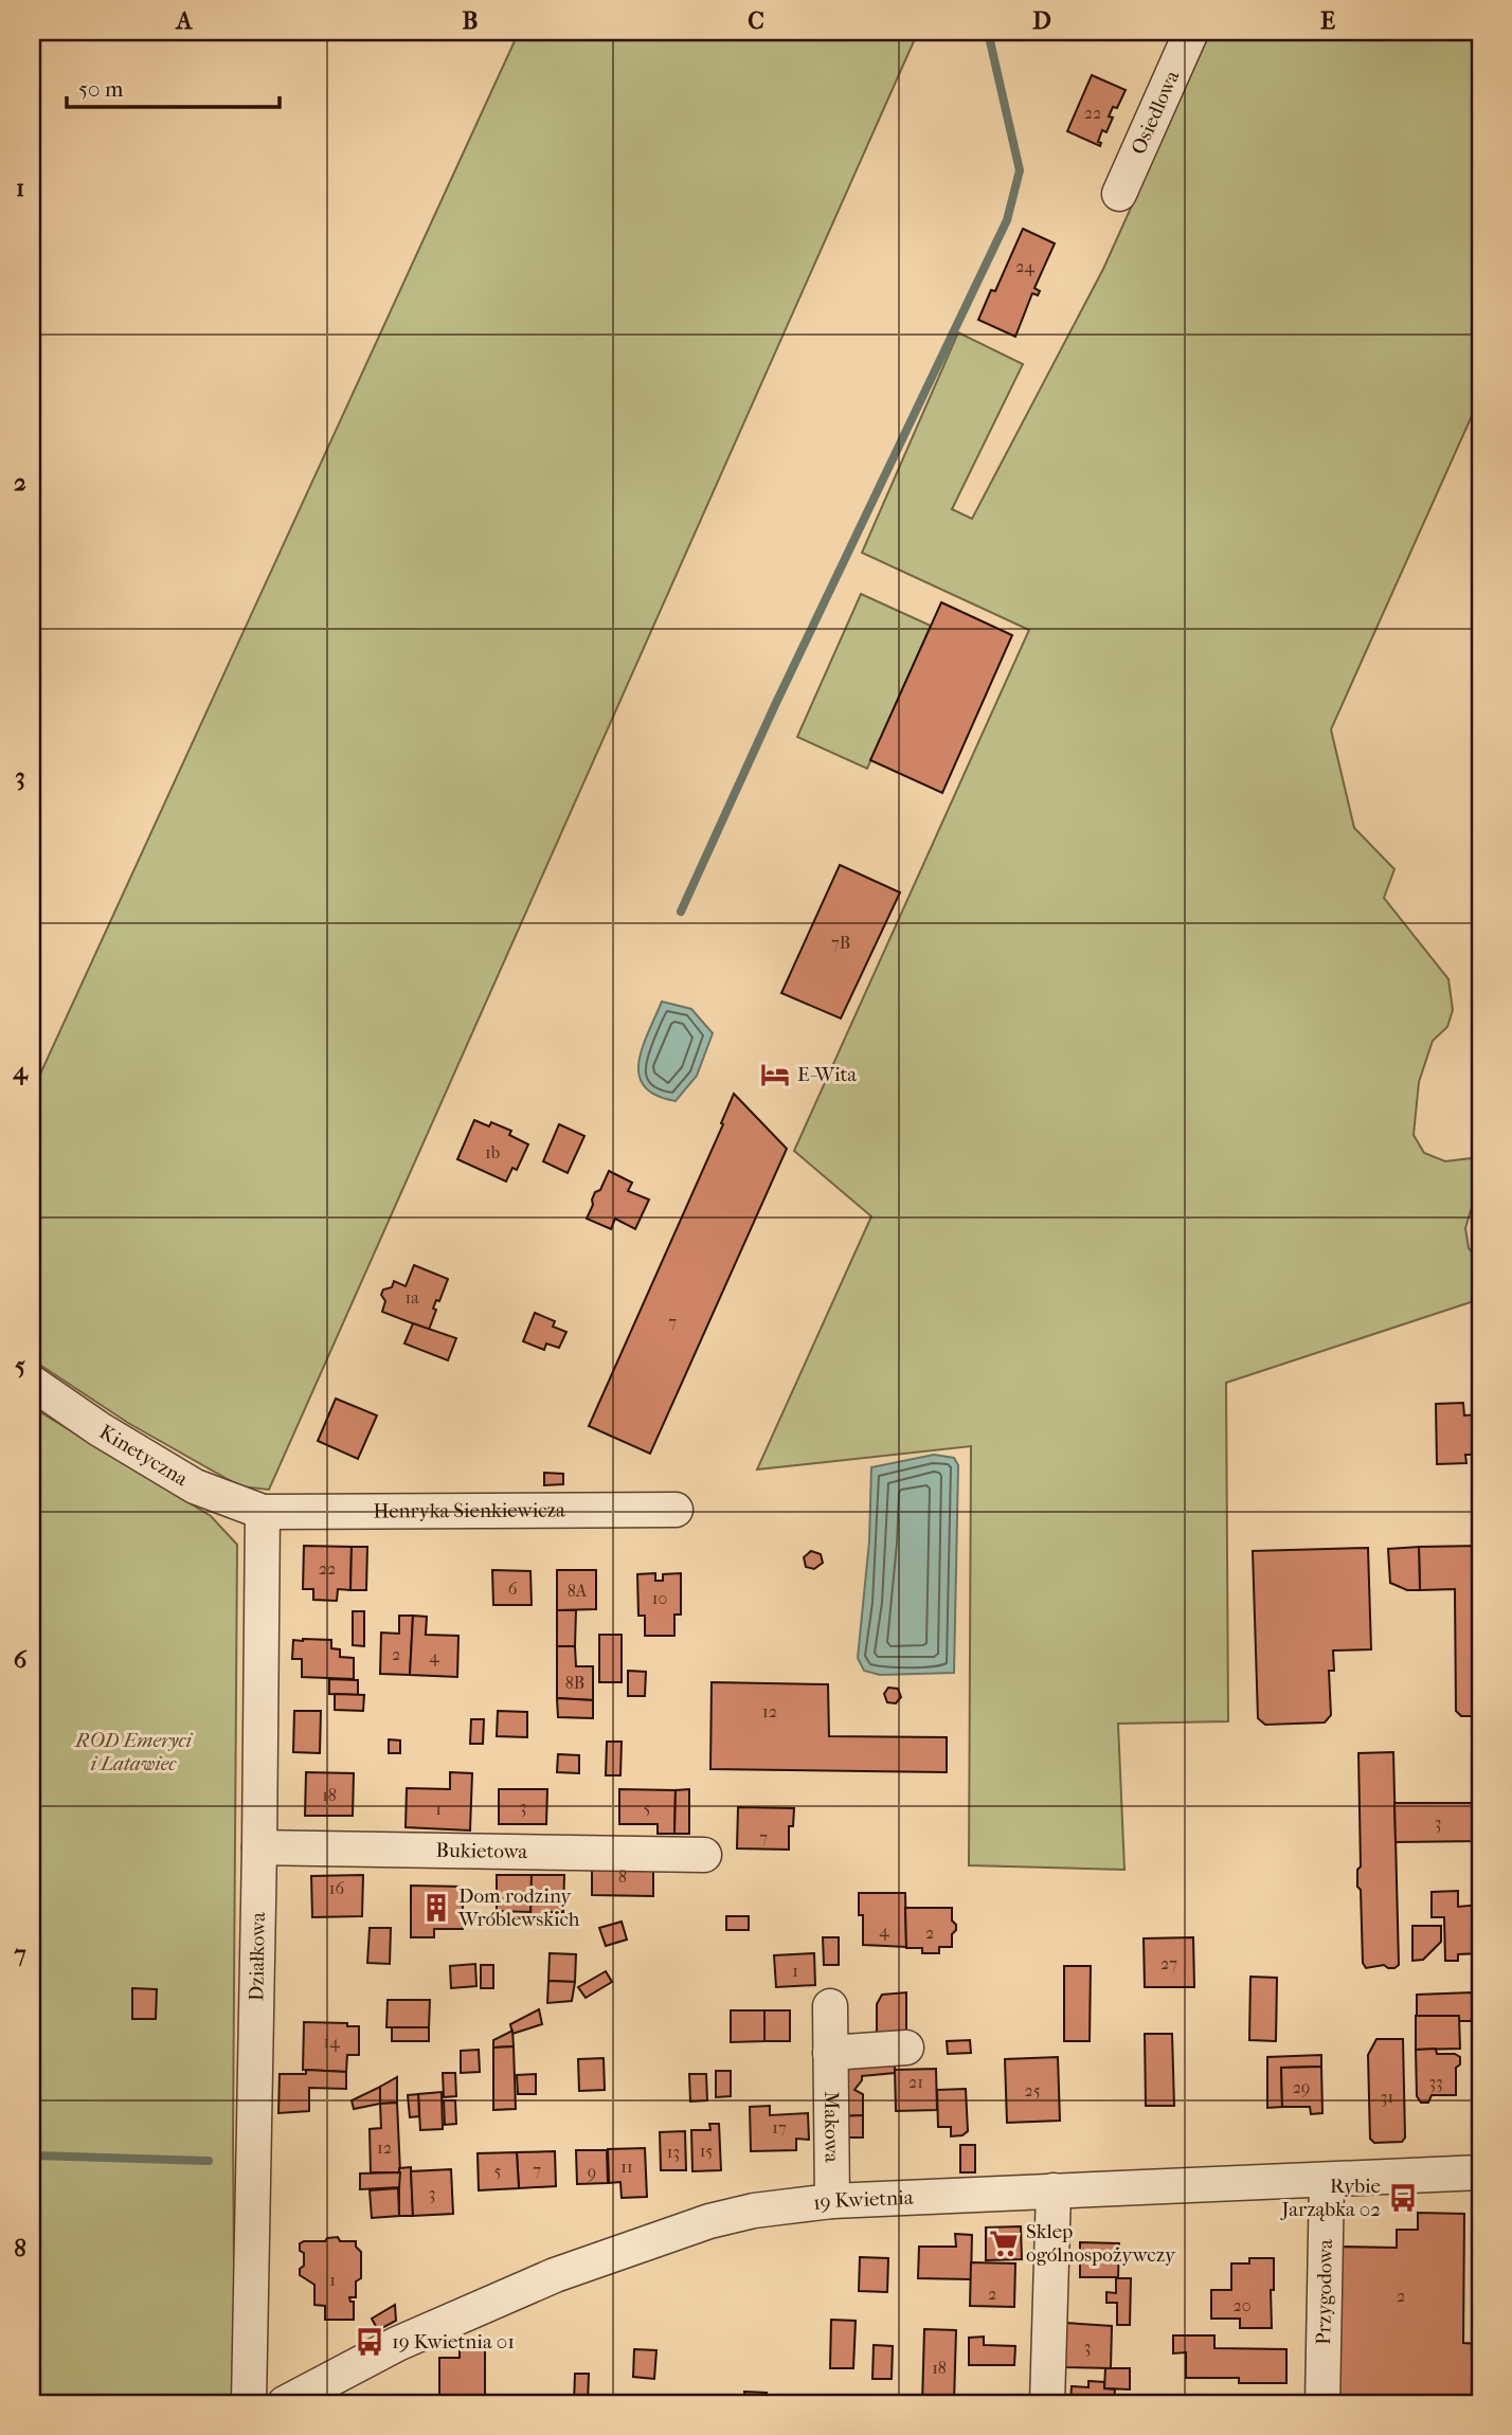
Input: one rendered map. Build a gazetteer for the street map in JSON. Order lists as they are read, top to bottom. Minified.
{"streets":{"street":["Osiedlowa","Kinetyczna","Henryka Sienkiewicza","Bukietowa","Działkowa","Makowa","19 Kwietnia","Przygodowa"]},"crossings":[["Kinetyczna","Henryka Sienkiewicza"],["Kinetyczna","Działkowa"],["Henryka Sienkiewicza","Działkowa"],["Bukietowa","Działkowa"],["Makowa","19 Kwietnia"],["19 Kwietnia","Przygodowa"]],"parks":["ROD Emeryci i Latawiec"],"places":{"hotel":["E-Wita"],"building":["Dom rodziny Wróblewskich"],"bus stop":["Rybie Jarząbka 02","19 Kwietnia 01"],"supermarket":["Sklep ogólnospożywczy"]},"house_numbers":["22","24","7B","1b","1a","7","22","6","8A","10","2","4","8B","12","18","3","5","1","3","7","8","16","4","2","27","1","14","21","33","29","25","31","17","12","15","13","11","7","5","9","3","1","2","2","20","3","18"],"scale_bar":"50 m","grid":{"columns":["A","B","C","D","E"],"rows":["1","2","3","4","5","6","7","8"]}}
